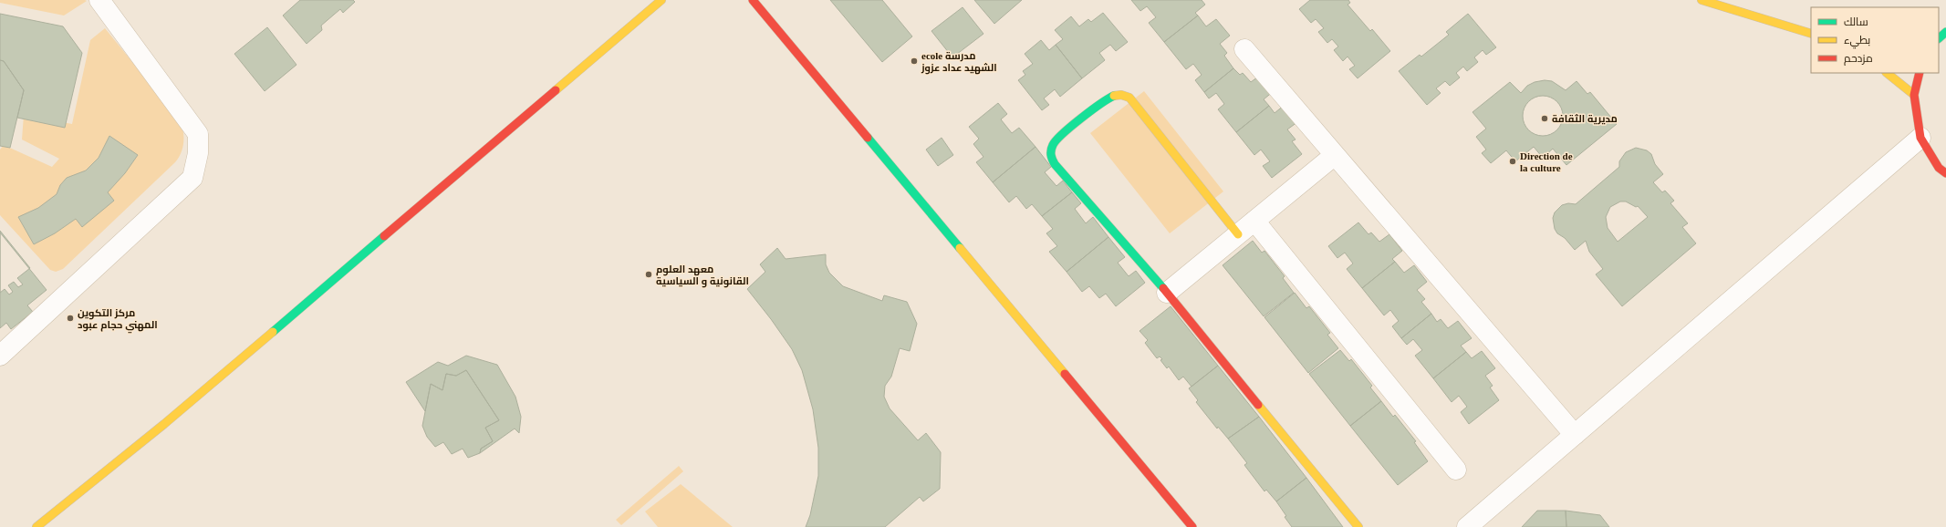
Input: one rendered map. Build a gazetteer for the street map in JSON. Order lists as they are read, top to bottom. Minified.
{"places":["ecole مدرسة الشهيد عداد عزوز","مديرية الثقافة","Direction de la culture","معهد العلوم القانونية و السياسية","مركز التكوين المهني حجام عبود"],"legend":["سالك","بطيء","مزدحم"]}
